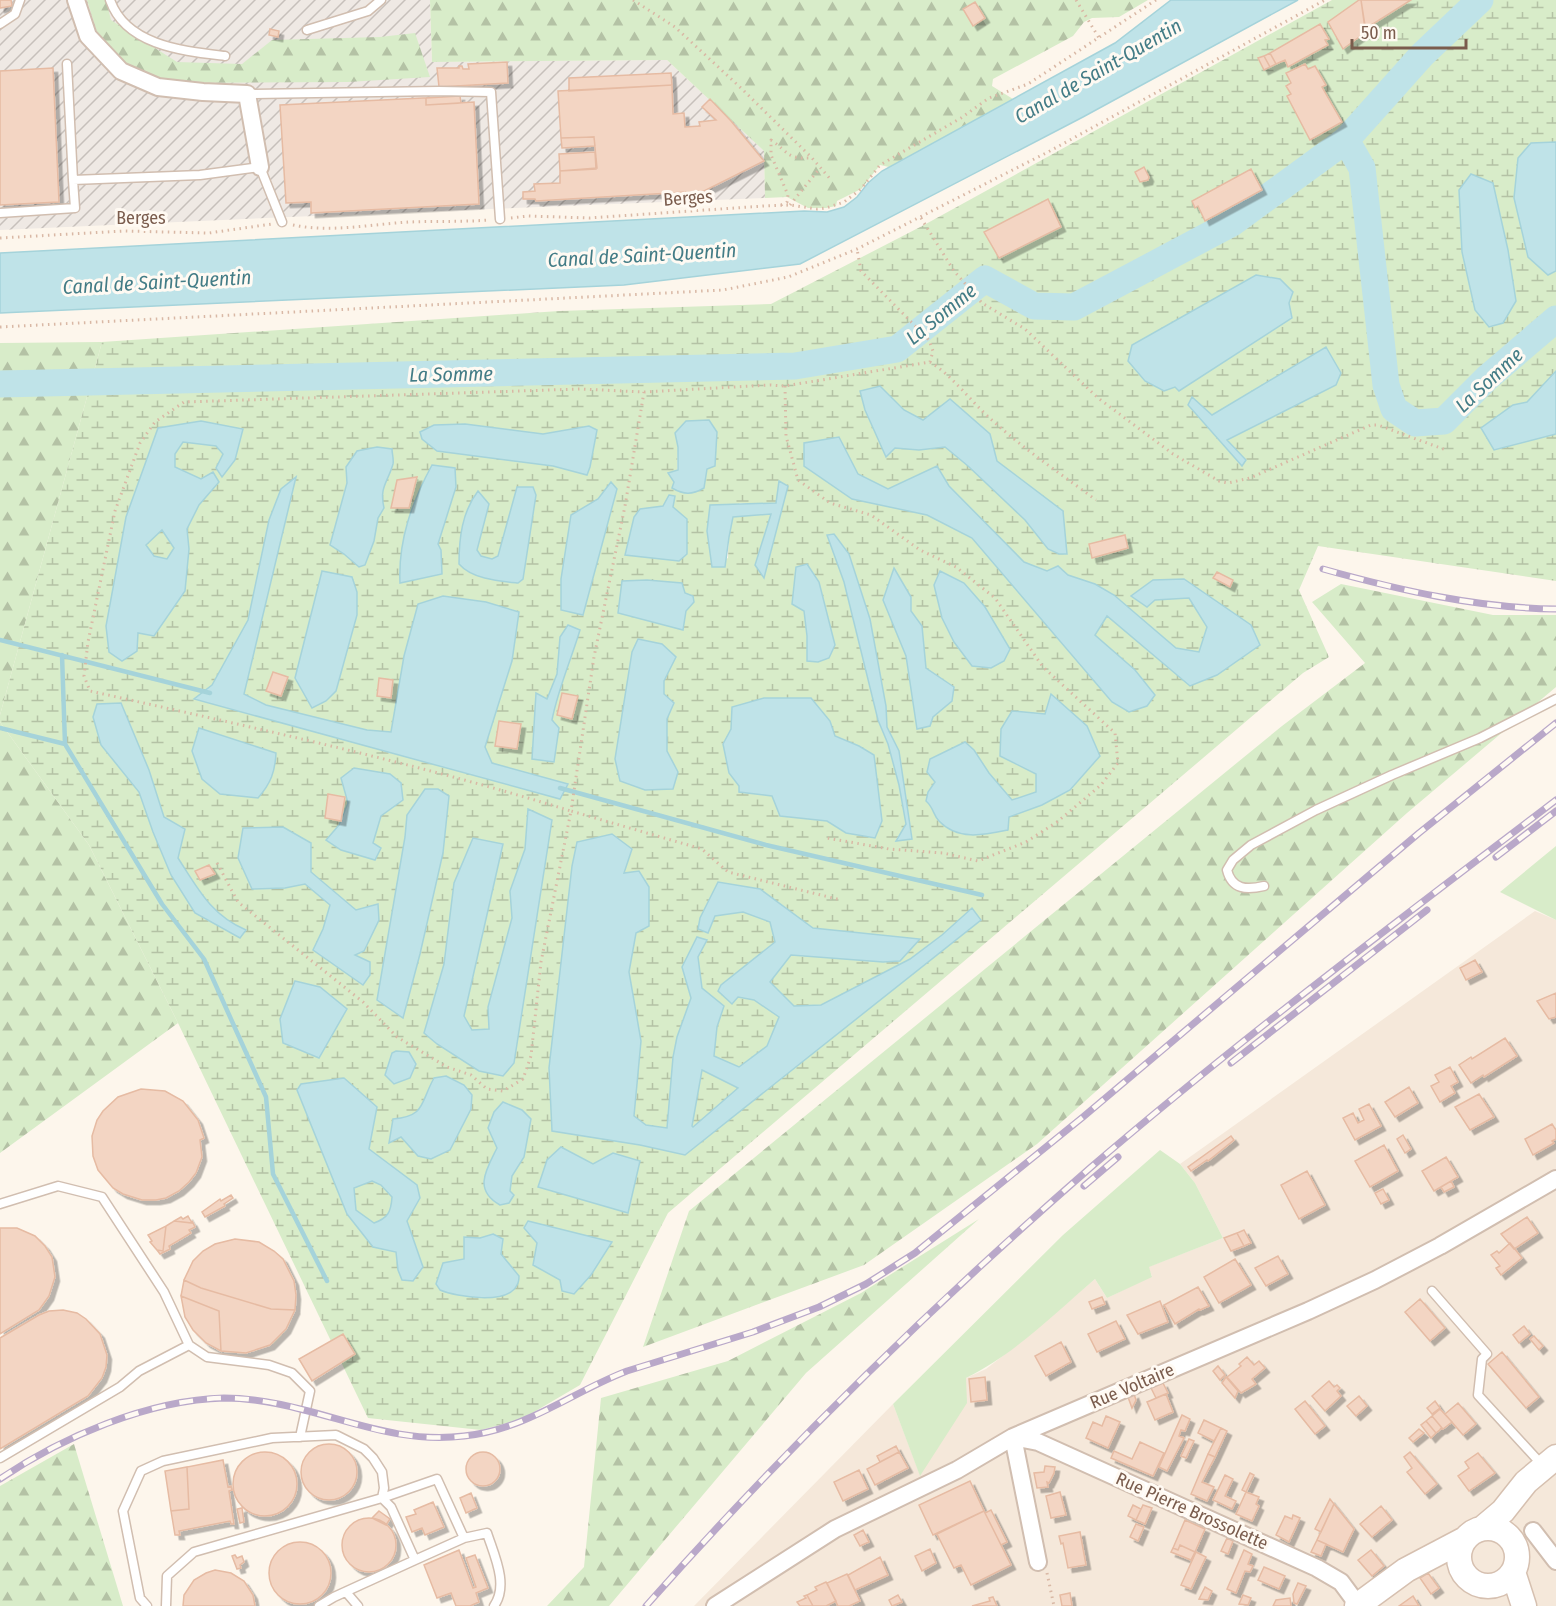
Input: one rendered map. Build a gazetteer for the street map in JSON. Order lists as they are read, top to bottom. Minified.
{"streets":{"street":["Rue Voltaire","Rue Pierre Brossolette"],"path":["Berges"]},"crossings":[["Rue Voltaire","Rue Pierre Brossolette"]],"water":["Canal de Saint-Quentin","La Somme"],"scale_bar":"50 m"}
